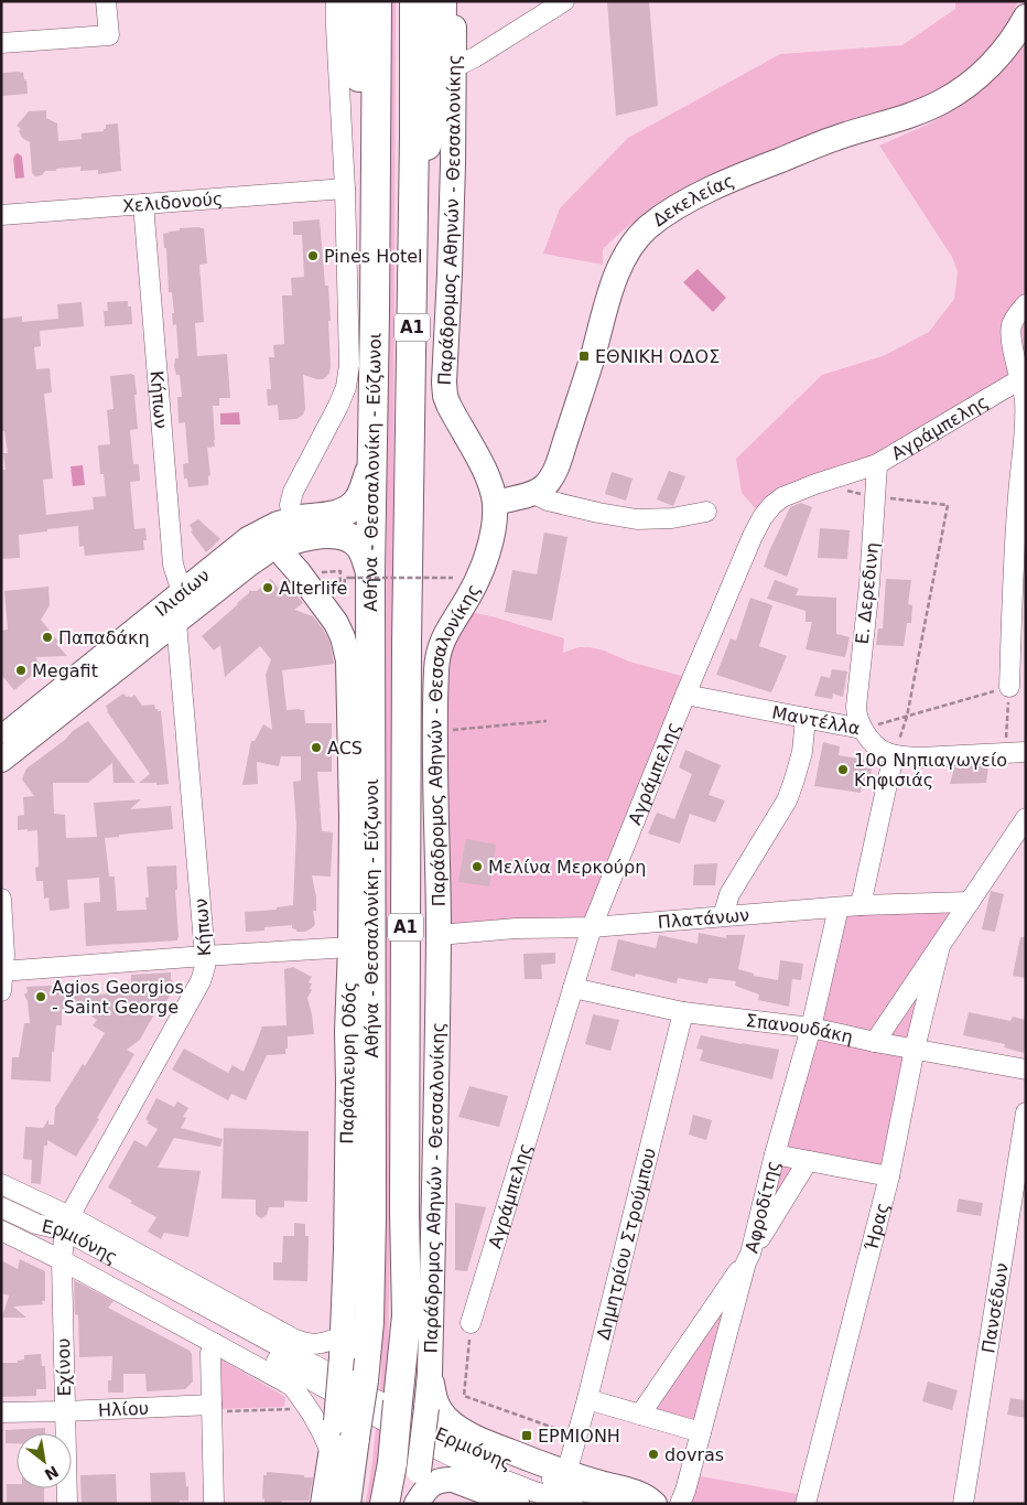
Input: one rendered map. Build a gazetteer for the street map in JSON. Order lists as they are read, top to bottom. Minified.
{"streets":{"highway":["Α1","Αθήνα - Θεσσαλονίκη - Εύζωνοι"],"main road":["Δεκελείας","Παράδρομος Αθηνών - Θεσσαλονίκης","Ιλισίων","Παράπλευρη Οδός"],"street":["Χελιδονούς","Κήπων","Αγράμπελης","Ε. Δερεδινη","Μαντέλλα","Πλατάνων","Σπανουδάκη","Αφροδίτης","Ήρας","Δημητρίου Στρούμπου","Ερμιόνης","Πανσέδων","Εχίνου","Ηλίου"]},"crossings":[["Χελιδονούς","Κήπων"],["Δεκελείας","Παράδρομος Αθηνών - Θεσσαλονίκης"],["Παράδρομος Αθηνών - Θεσσαλονίκης","Αθήνα - Θεσσαλονίκη - Εύζωνοι"],["Παράδρομος Αθηνών - Θεσσαλονίκης","Πλατάνων"],["Κήπων","Ιλισίων"],["Κήπων","Ερμιόνης"],["Κήπων","Εχίνου"],["Αγράμπελης","Ε. Δερεδινη"],["Αγράμπελης","Μαντέλλα"],["Αγράμπελης","Πλατάνων"],["Αγράμπελης","Σπανουδάκη"],["Αθήνα - Θεσσαλονίκη - Εύζωνοι","Παράπλευρη Οδός"],["Ιλισίων","Παράπλευρη Οδός"],["Ε. Δερεδινη","Μαντέλλα"],["Πλατάνων","Αφροδίτης"],["Πλατάνων","Ήρας"],["Σπανουδάκη","Αφροδίτης"],["Σπανουδάκη","Ήρας"],["Σπανουδάκη","Δημητρίου Στρούμπου"],["Παράπλευρη Οδός","Ερμιόνης"],["Ερμιόνης","Εχίνου"],["Εχίνου","Ηλίου"]],"places":{"other":["Pines Hotel","Alterlife","Παπαδάκη","Megafit","ACS","10ο Νηπιαγωγείο Κηφισιάς","Μελίνα Μερκούρη","Agios Georgios - Saint George","dovras"],"transit":["ΕΘΝΙΚΗ ΟΔΟΣ","ΕΡΜΙΟΝΗ"]},"north":"bottom right"}
